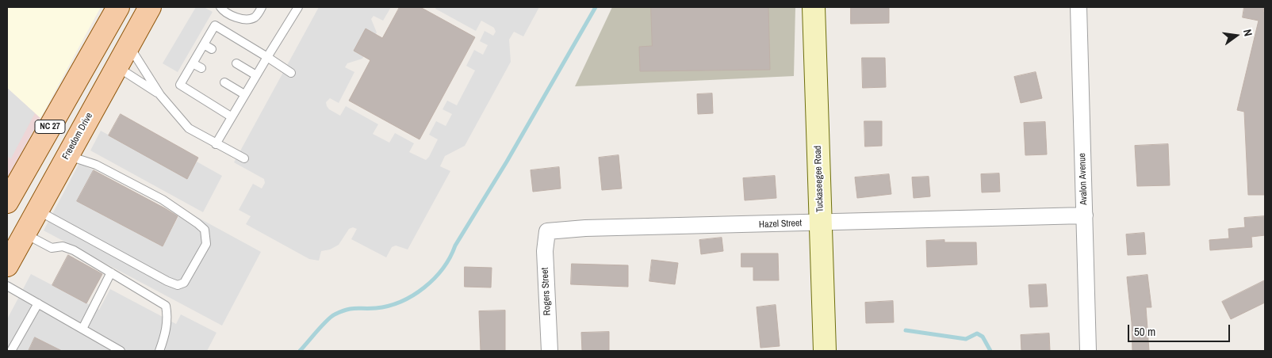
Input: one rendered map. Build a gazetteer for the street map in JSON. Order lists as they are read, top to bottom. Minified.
{"streets":{"main road":["NC 27","Freedom Drive","Tuckaseegee Road"],"street":["Avalon Avenue","Hazel Street","Rogers Street"]},"crossings":[["Tuckaseegee Road","Hazel Street"],["Avalon Avenue","Hazel Street"],["Hazel Street","Rogers Street"]],"scale_bar":"50 m","north":"right"}
